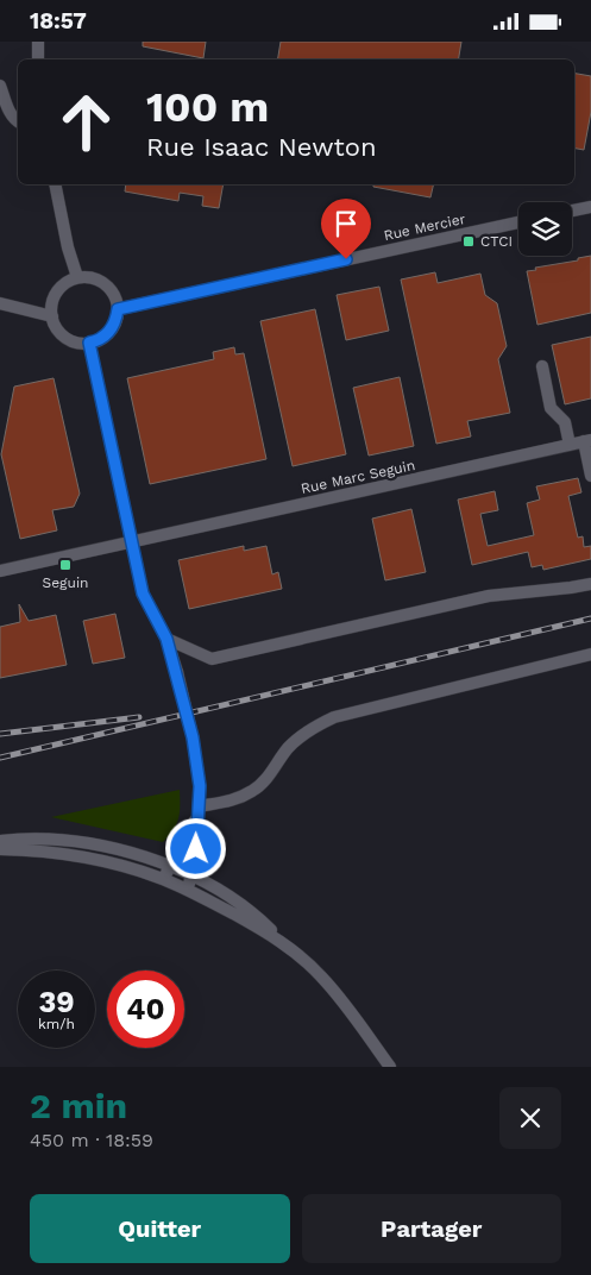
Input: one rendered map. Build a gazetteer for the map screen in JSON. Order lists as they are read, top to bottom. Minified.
{"streets":{"street":["Rue Mercier","Rue Marc Seguin"]},"places":{"transit":["CTCI","Seguin"]},"page":{"status":"18:57","turn":["100 m","Rue Isaac Newton"],"speed":"39 km/h","limit":"40","heading":["2 min","450 m · 18:59"],"buttons":["Quitter","Partager"]}}
